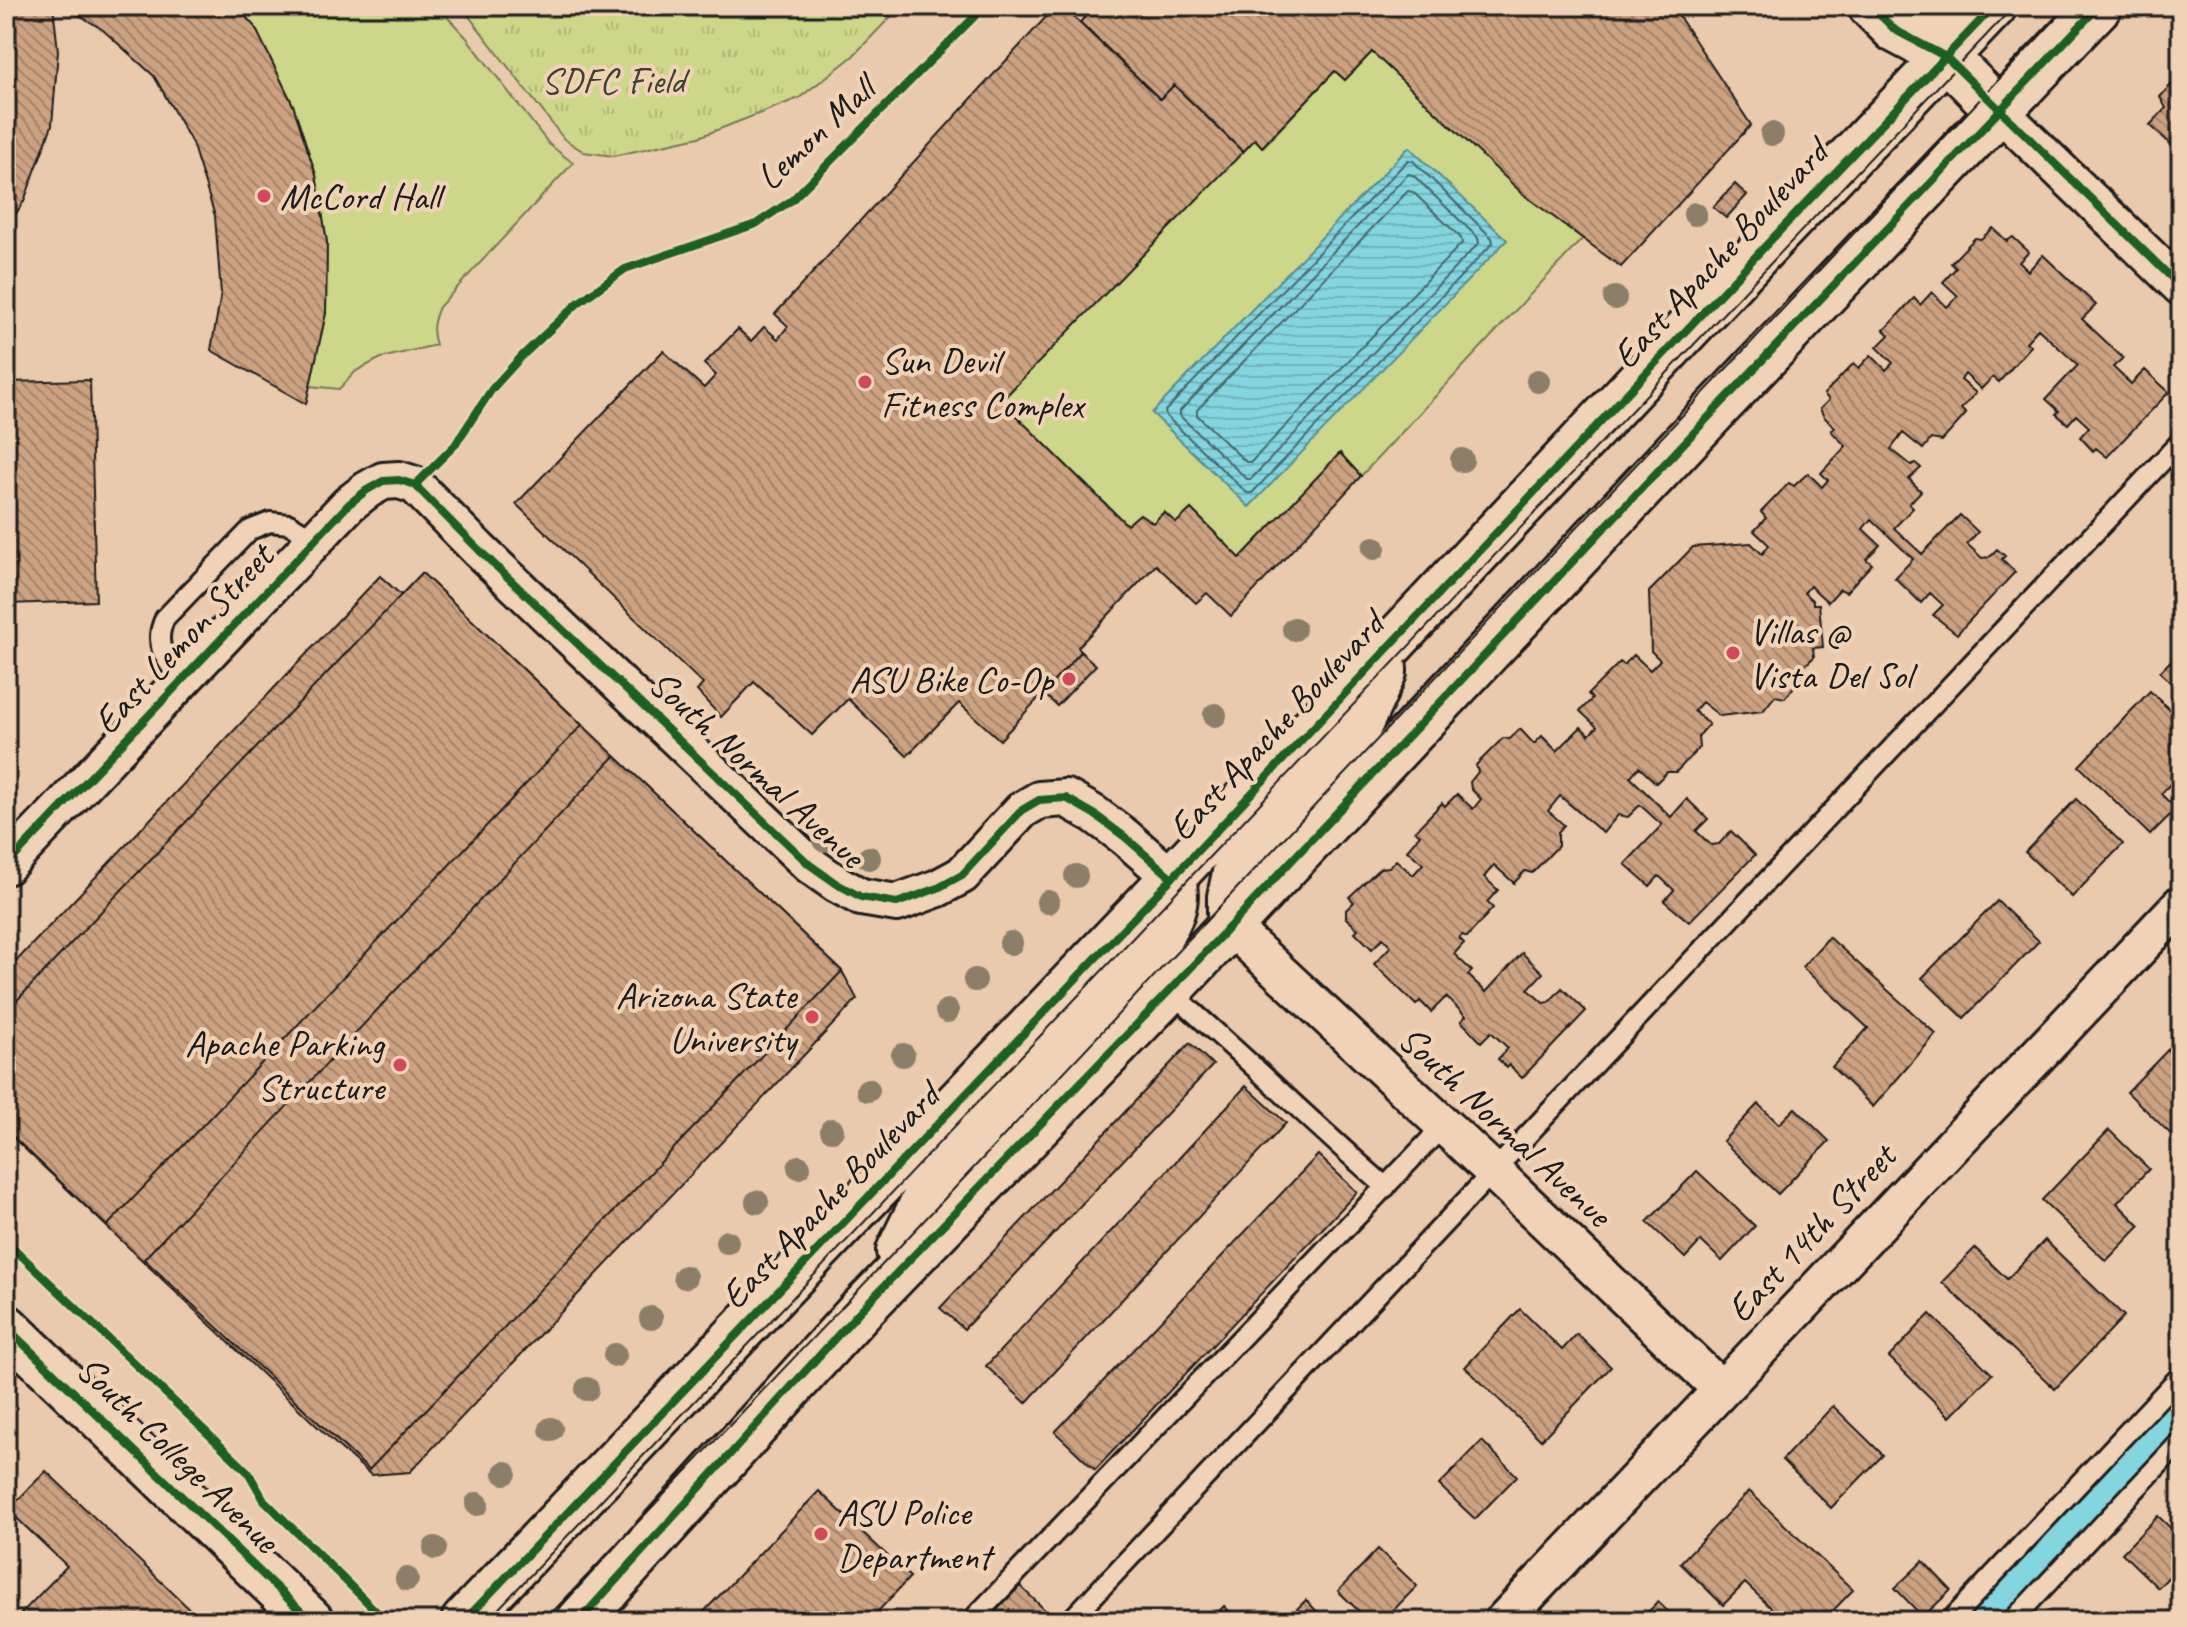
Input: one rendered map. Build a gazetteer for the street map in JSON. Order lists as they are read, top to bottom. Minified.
{"streets":{"main road":["East Apache Boulevard","South College Avenue"],"street":["East Lemon Street","South Normal Avenue","East 14th Street"],"cycle path":["Lemon Mall"]},"crossings":[["East Apache Boulevard","South Normal Avenue"],["East Lemon Street","South Normal Avenue"],["South Normal Avenue","East 14th Street"]],"parks":["SDFC Field"],"places":["McCord Hall","Sun Devil Fitness Complex","Villas @ Vista Del Sol","ASU Bike Co-Op","Arizona State University","Apache Parking Structure","ASU Police Department"]}
